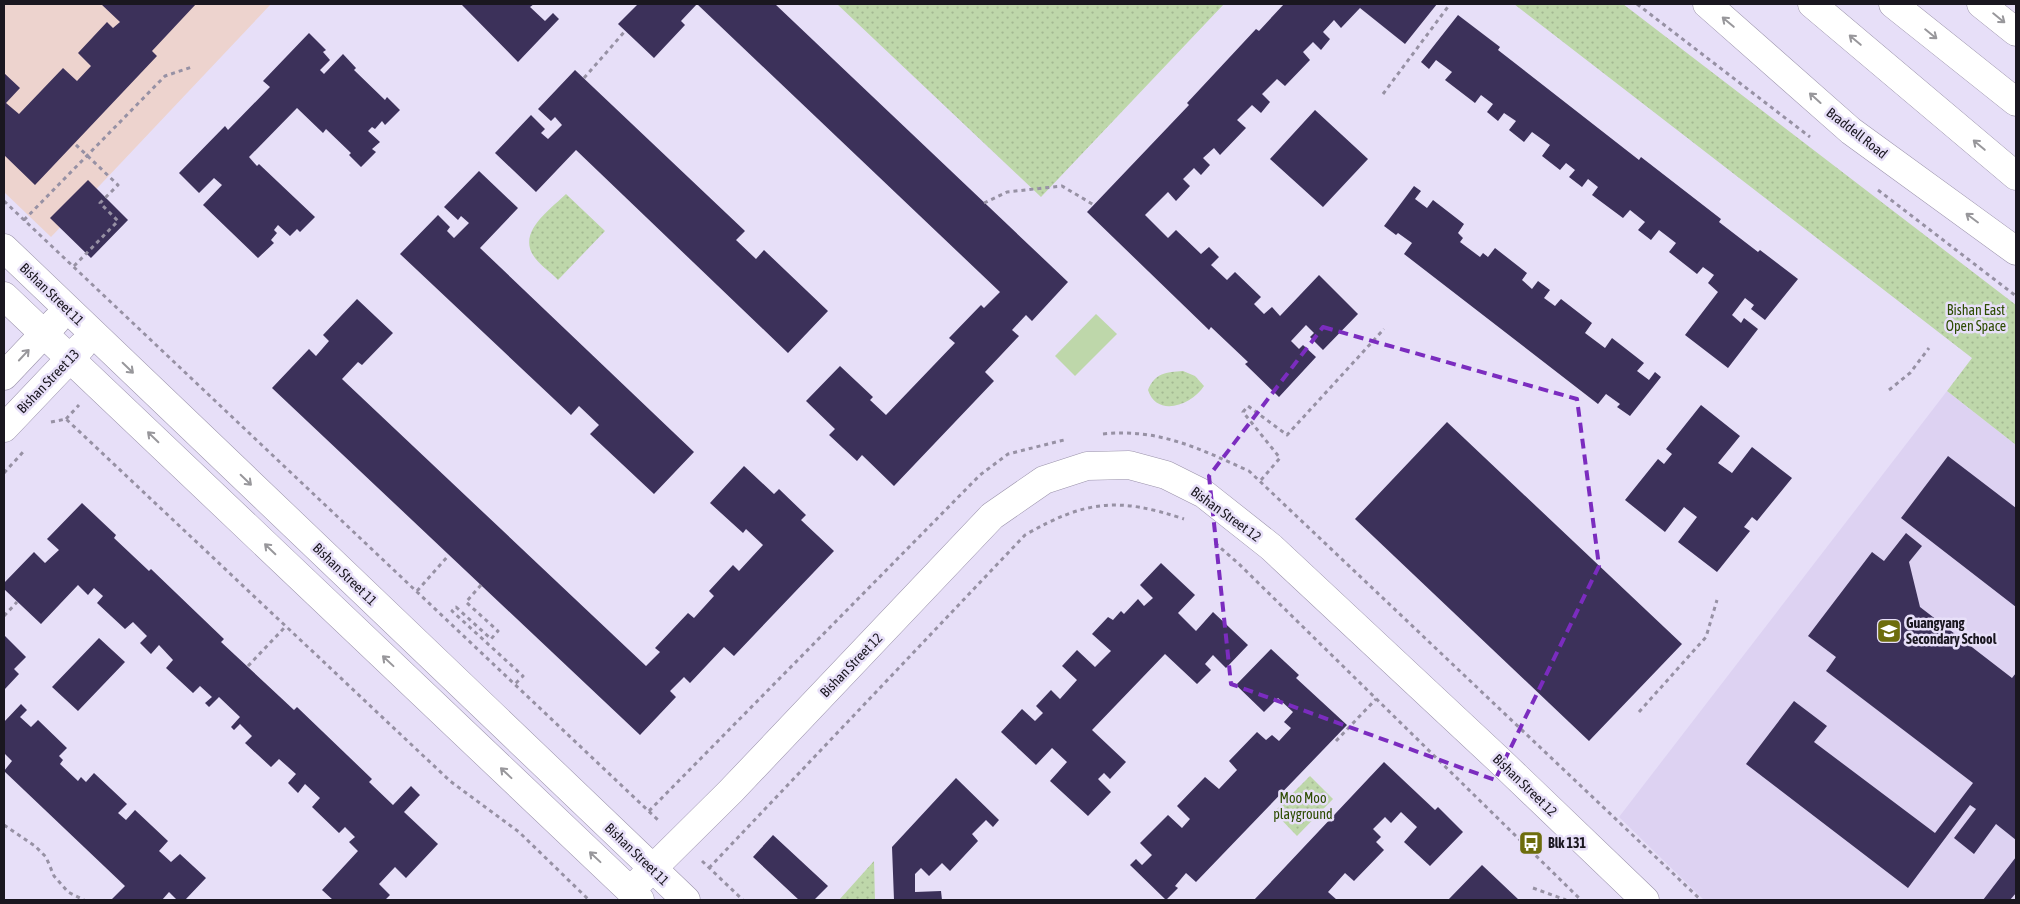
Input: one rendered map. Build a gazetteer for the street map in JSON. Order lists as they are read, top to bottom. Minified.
{"streets":{"main road":["Braddell Road","Bishan Street 11","Bishan Street 13","Bishan Street 12"]},"crossings":[["Bishan Street 11","Bishan Street 13"],["Bishan Street 11","Bishan Street 12"]],"parks":["Bishan East Open Space","Moo Moo playground"],"places":{"school or university":["Guangyang Secondary School"],"bus stop":["Blk 131"]}}
